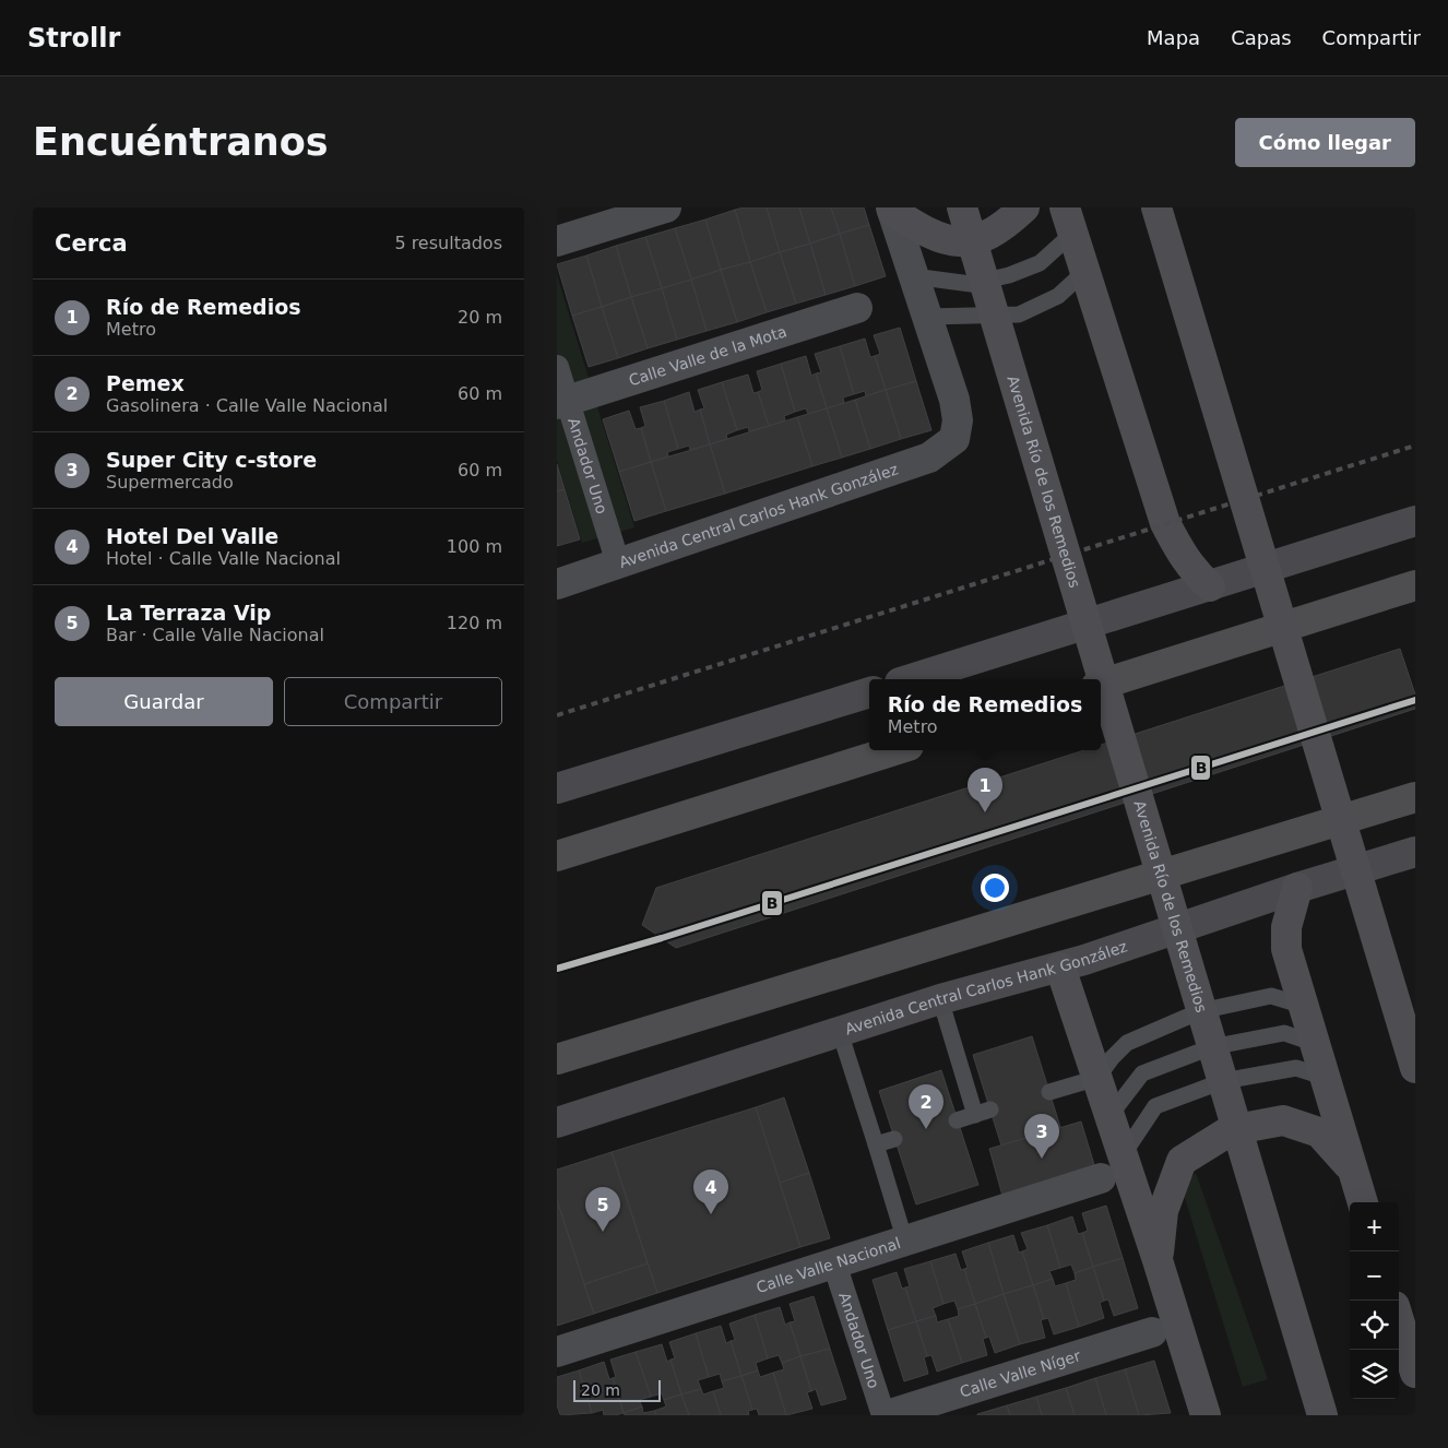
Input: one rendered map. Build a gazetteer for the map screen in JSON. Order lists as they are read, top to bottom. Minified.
{"streets":{"highway":["Avenida Río de los Remedios"],"main road":["Avenida Central Carlos Hank González"],"street":["Calle Valle de la Mota","Andador Uno","Calle Valle Nacional","Calle Valle Níger"]},"crossings":[["Calle Valle de la Mota","Andador Uno"],["Andador Uno","Avenida Central Carlos Hank González"],["Andador Uno","Calle Valle Nacional"],["Andador Uno","Calle Valle Níger"]],"lines":["transit line B"],"scale_bar":"20 m","page":{"header":"Strollr","nav":["Mapa","Capas","Compartir"],"buttons":["Cómo llegar",["Guardar","Compartir"]],"title":"Encuéntranos","heading":["Cerca","5 resultados"],"list":[{"mark":"1","name":"Río de Remedios","note":"Metro","value":"20 m"},{"mark":"2","name":"Pemex","note":"Gasolinera · Calle Valle Nacional","value":"60 m"},{"mark":"3","name":"Super City c-store","note":"Supermercado","value":"60 m"},{"mark":"4","name":"Hotel Del Valle","note":"Hotel · Calle Valle Nacional","value":"100 m"},{"mark":"5","name":"La Terraza Vip","note":"Bar · Calle Valle Nacional","value":"120 m"}],"popup":["Río de Remedios","Metro"],"pins":["1","2","3","4","5"],"map_buttons":["+","−"],"scale":"20 m"}}
